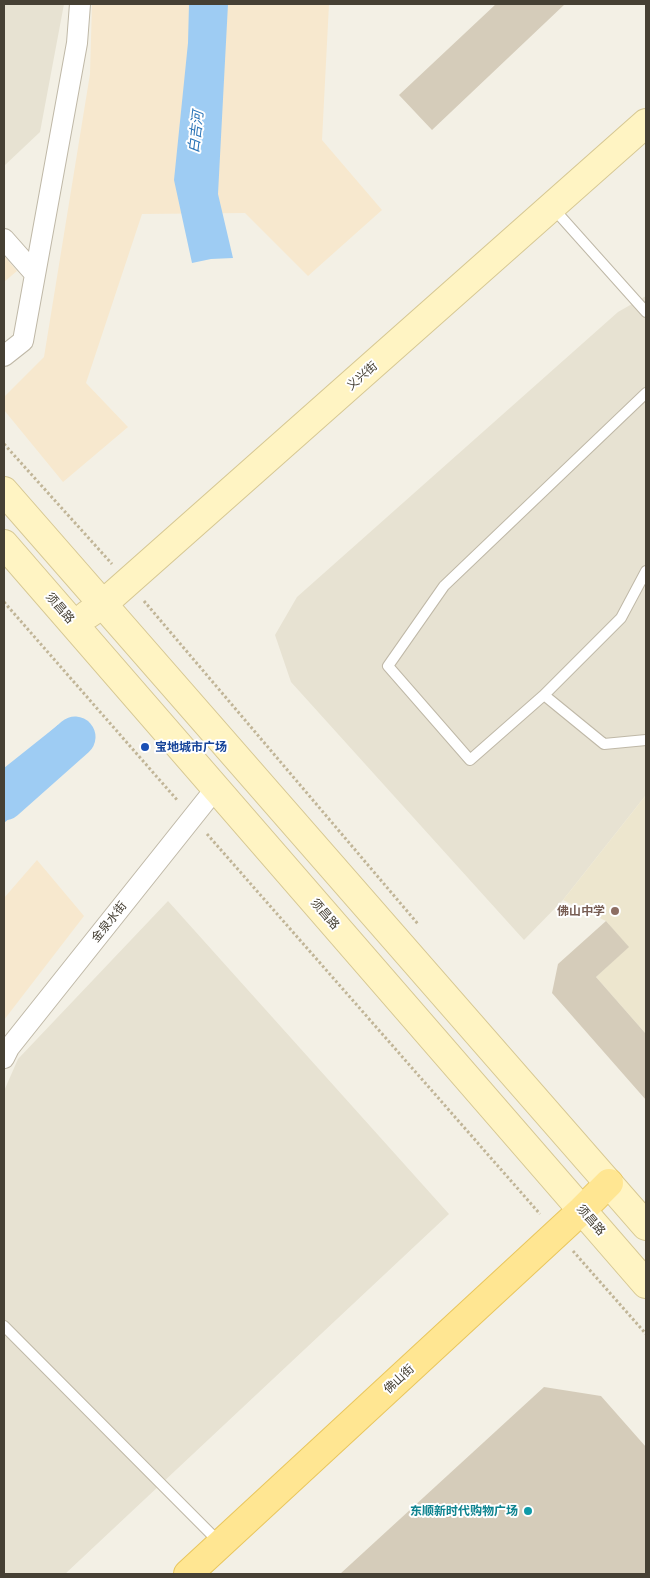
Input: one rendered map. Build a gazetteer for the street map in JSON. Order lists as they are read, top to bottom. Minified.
{"streets":{"main road":["义兴街","须昌路","佛山街"],"street":["金泉水街"]},"crossings":[["义兴街","须昌路"],["须昌路","金泉水街"],["须昌路","佛山街"]],"water":["白吉河"],"places":["宝地城市广场","佛山中学","东顺新时代购物广场"]}
